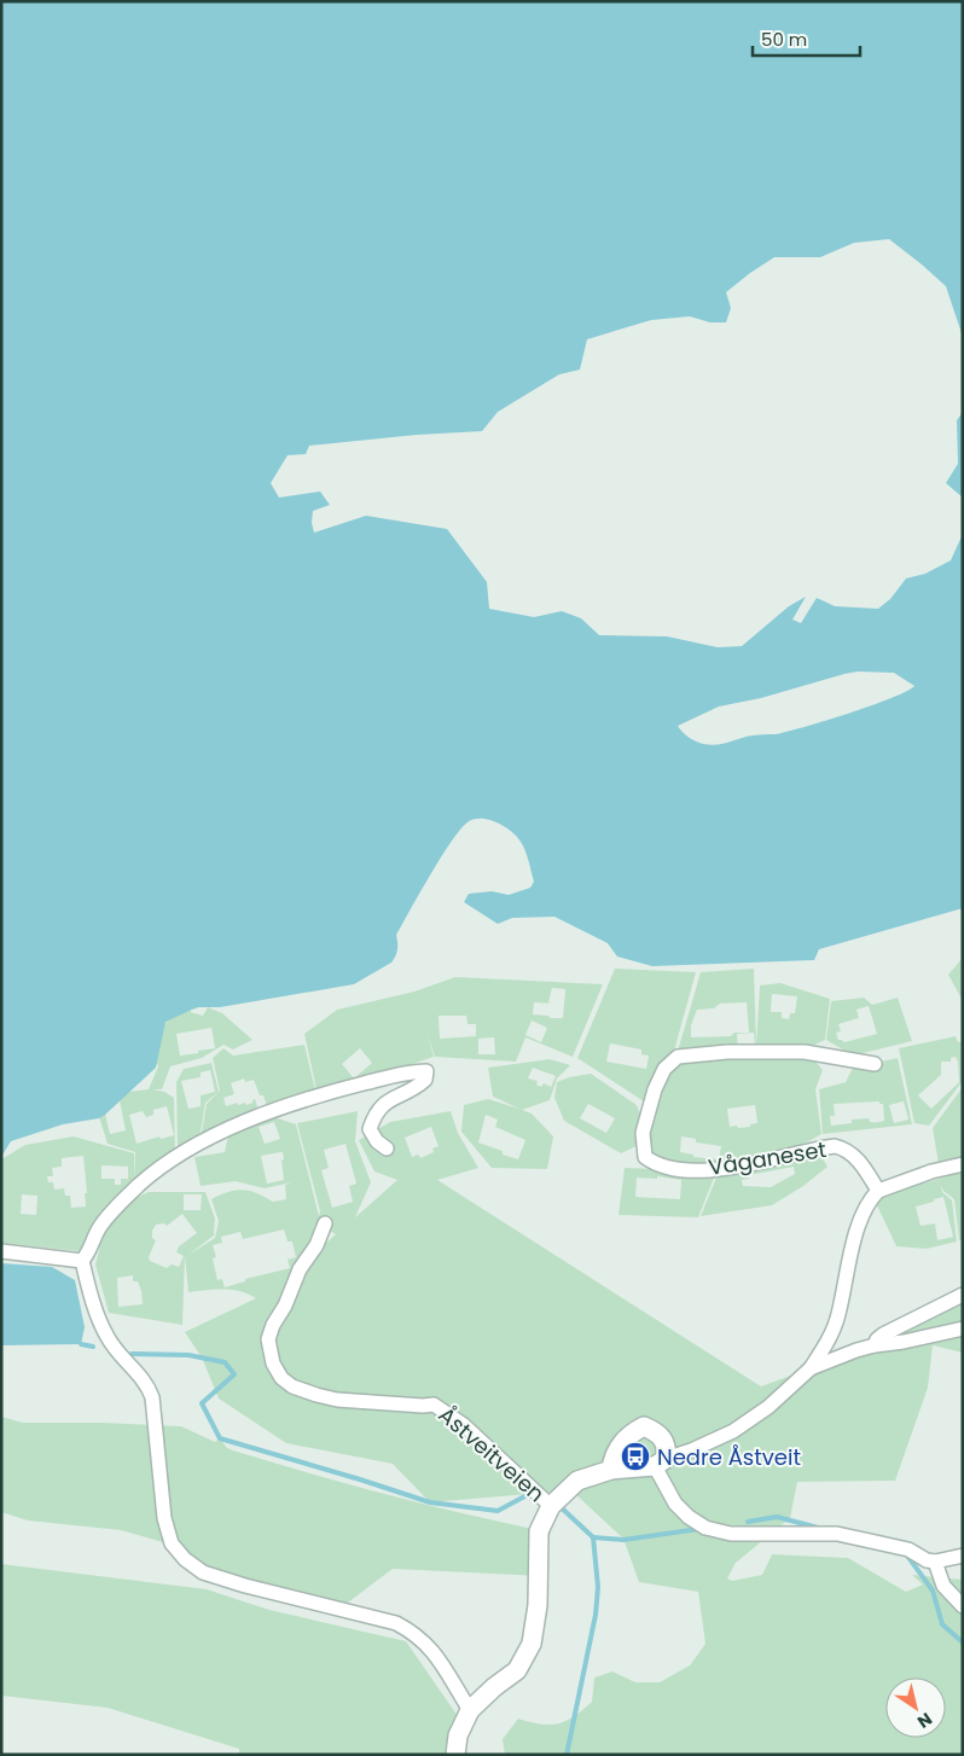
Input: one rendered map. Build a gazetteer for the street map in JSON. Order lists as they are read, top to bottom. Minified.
{"streets":{"street":["Våganeset","Åstveitveien"]},"places":{"bus stop":["Nedre Åstveit"]},"scale_bar":"50 m","north":"bottom right"}
